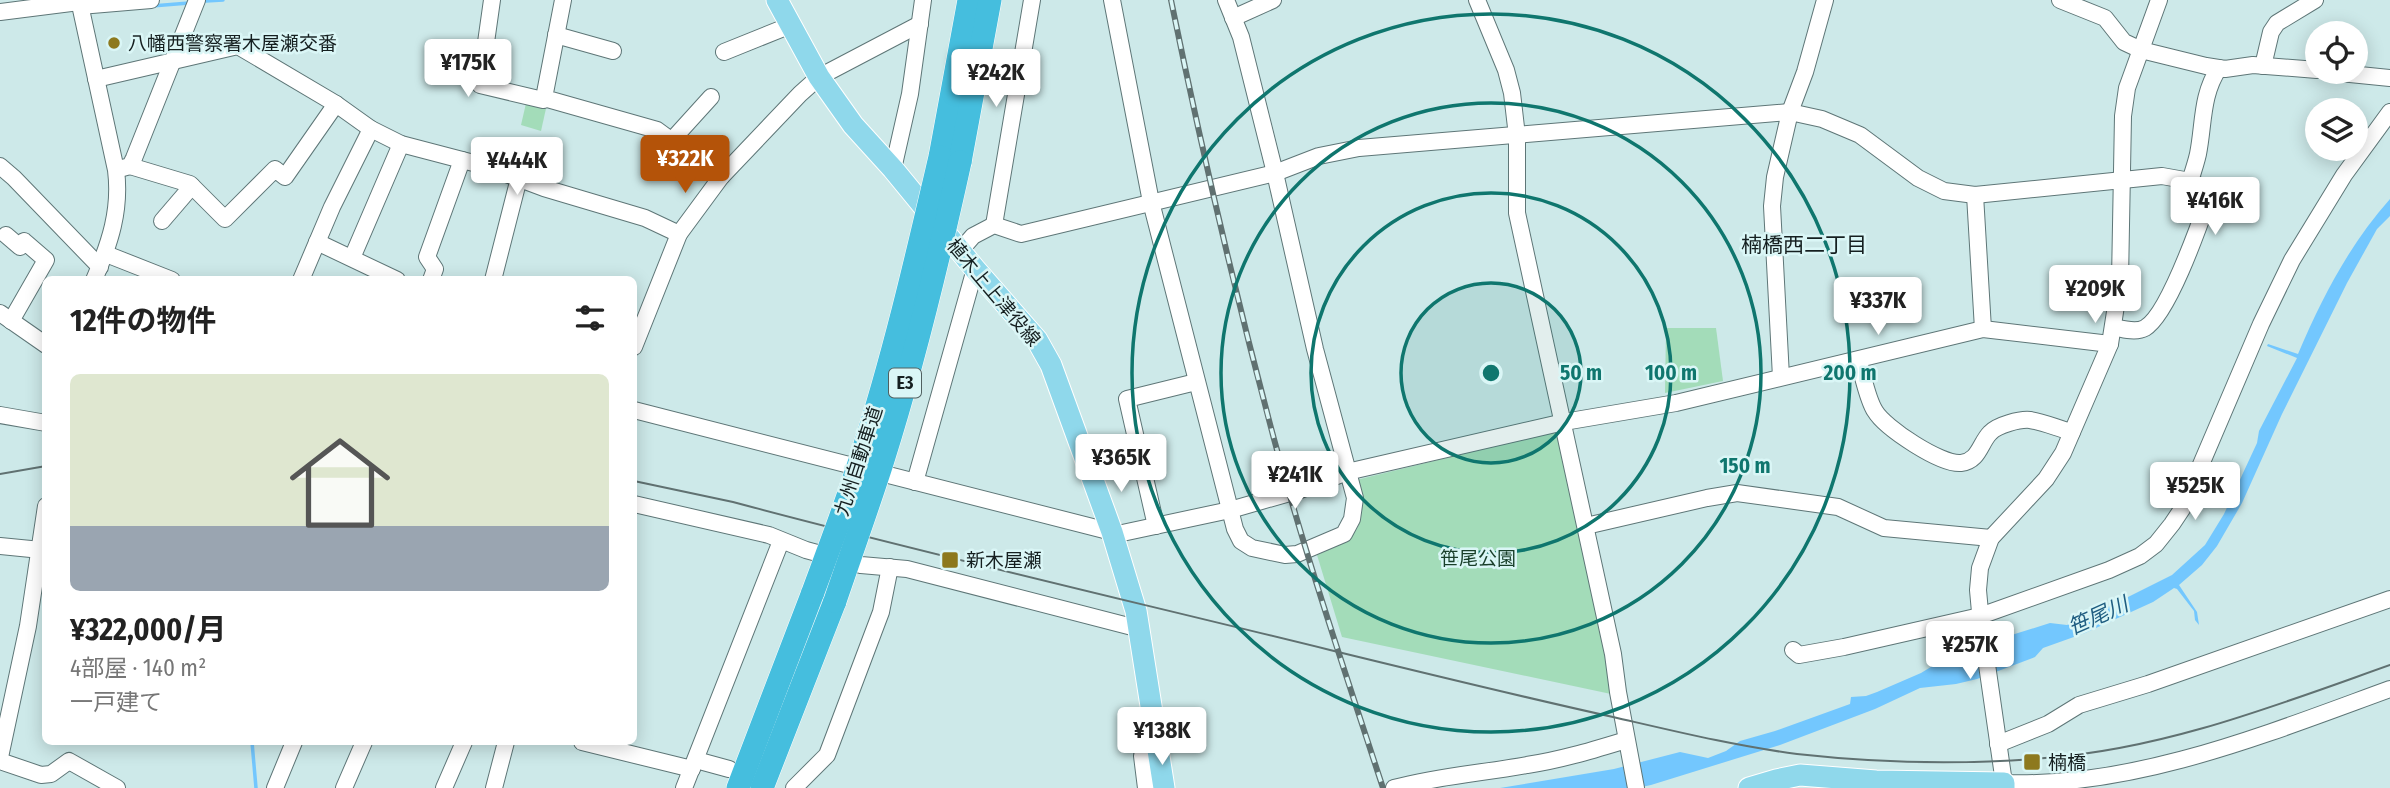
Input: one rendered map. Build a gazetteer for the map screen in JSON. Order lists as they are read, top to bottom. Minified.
{"streets":{"highway":["E3","九州自動車道"],"main road":["植木上上津役線"]},"districts":["楠橋西二丁目"],"water":["笹尾川"],"parks":["笹尾公園"],"places":{"other":["八幡西警察署木屋瀬交番"],"transit":["新木屋瀬","楠橋"]},"page":{"price":["¥175K","¥242K","¥322K","¥444K","¥416K","¥209K","¥337K","¥365K","¥241K","¥525K","¥257K","¥138K"],"heading":"12件の物件","list":[{"name":"¥322,000/月","note":"4部屋 · 140 m² · 一戸建て"}]},"rings":["50 m","100 m","200 m","150 m"]}
